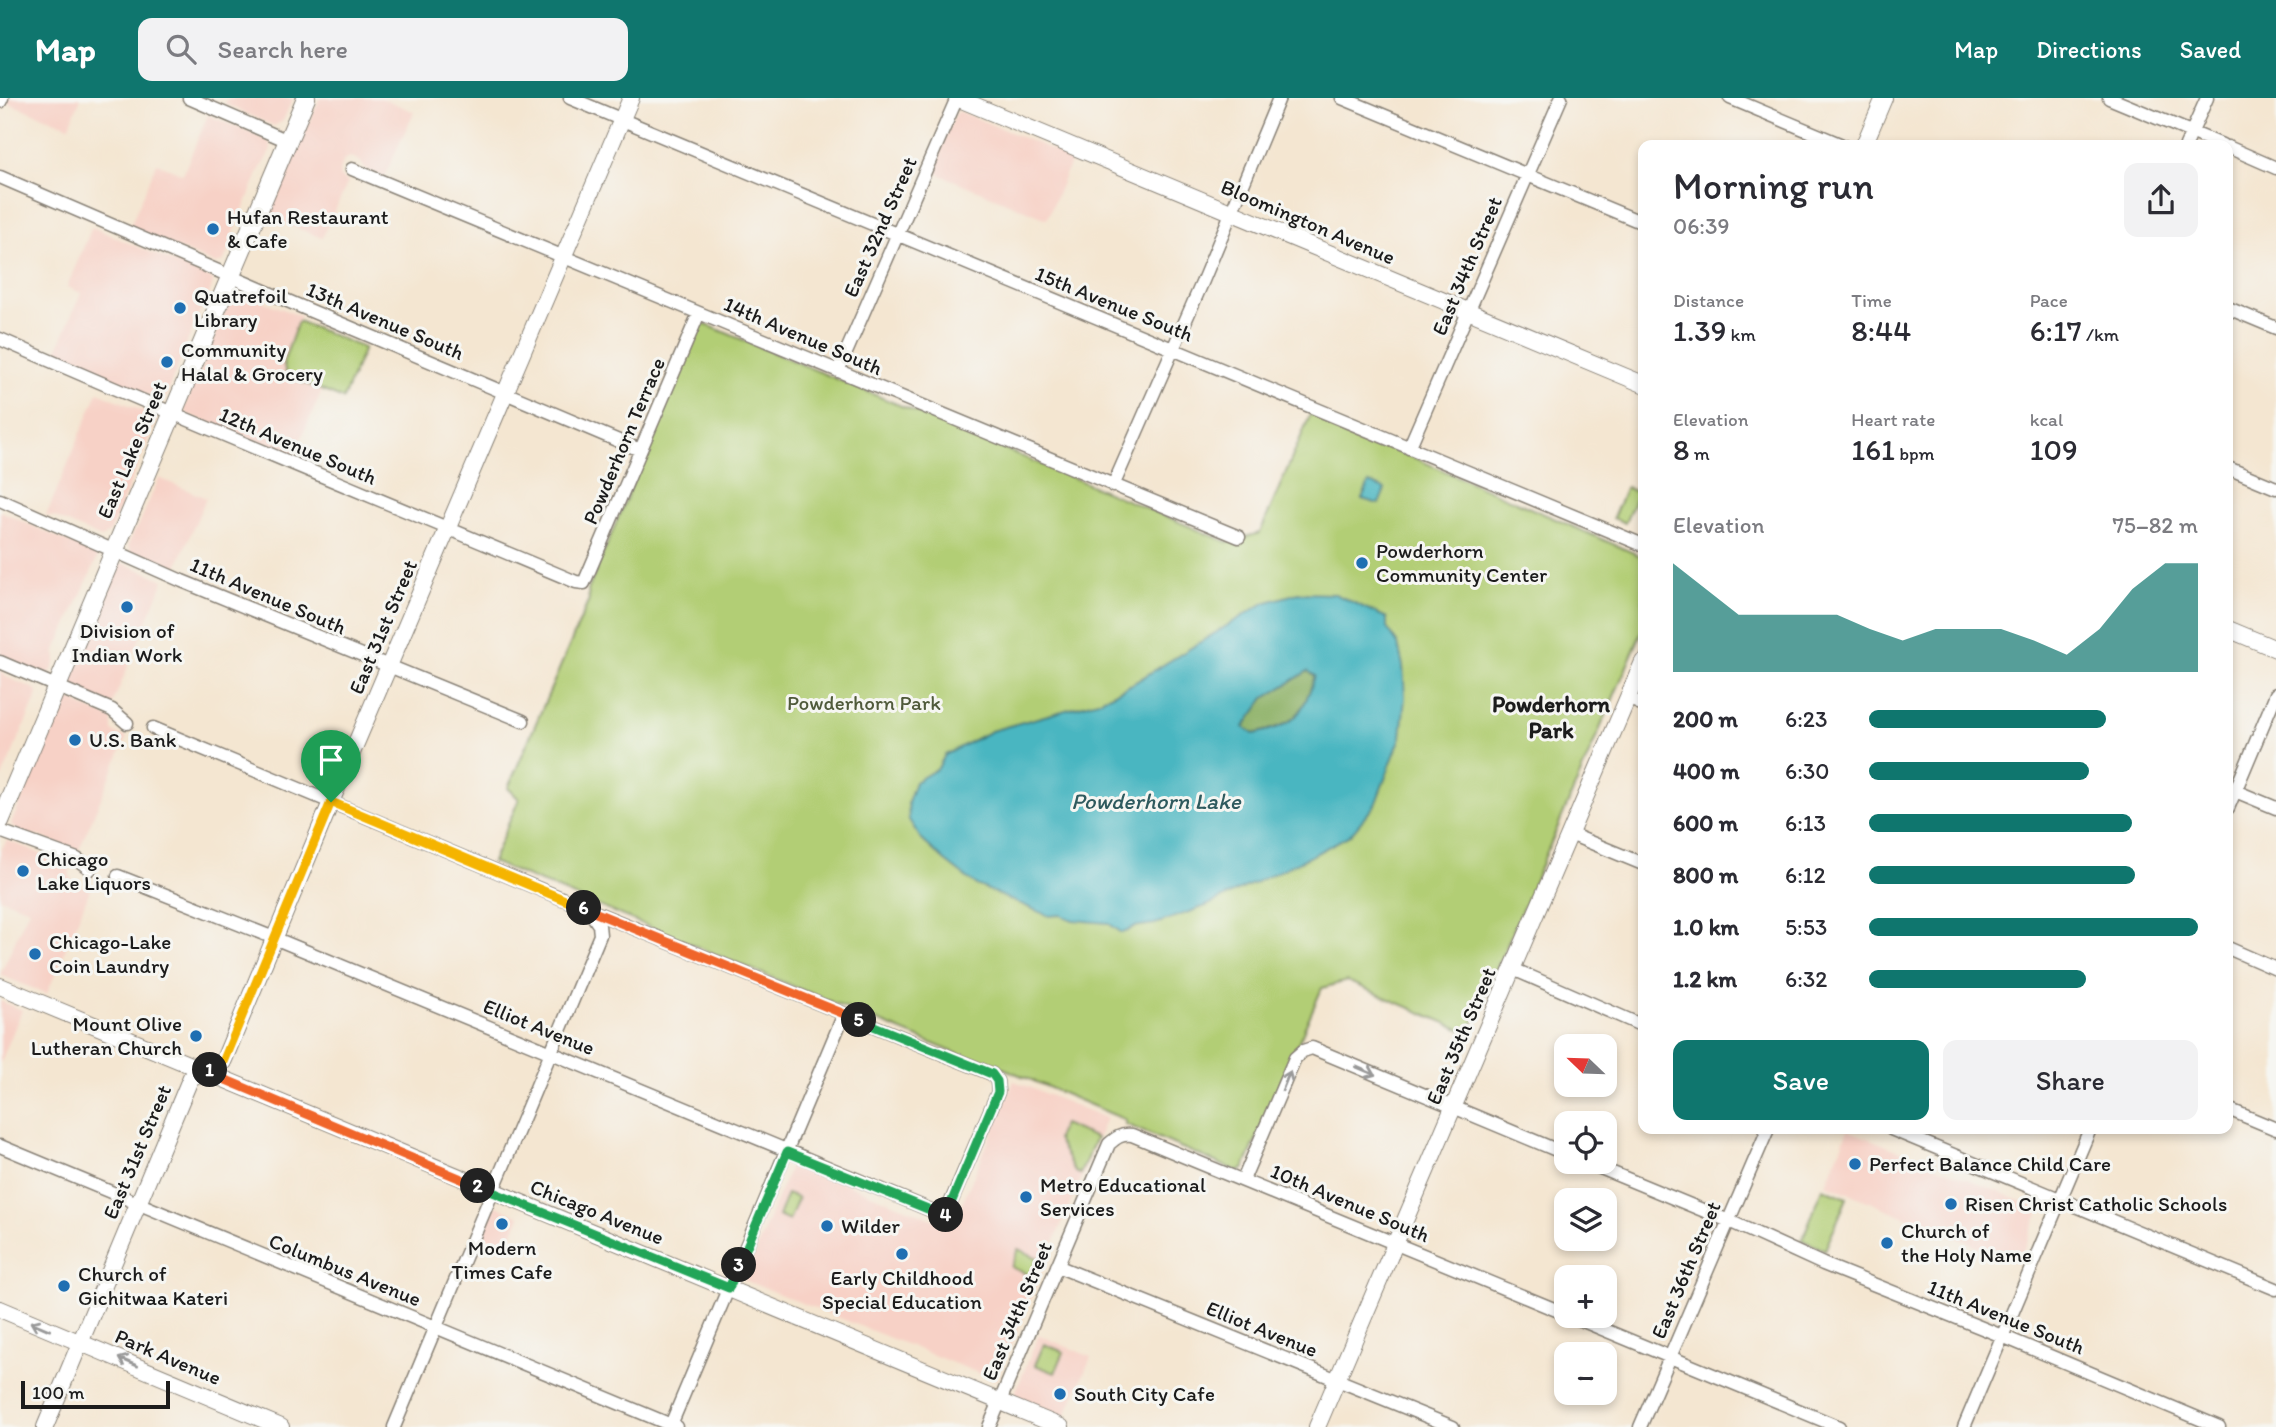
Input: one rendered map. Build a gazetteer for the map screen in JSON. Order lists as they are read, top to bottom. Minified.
{"streets":{"main road":["East Lake Street"],"street":["Bloomington Avenue","East 32nd Street","East 34th Street","15th Avenue South","13th Avenue South","14th Avenue South","Powderhorn Terrace","12th Avenue South","11th Avenue South","East 31st Street","Elliot Avenue","East 35th Street","10th Avenue South","Chicago Avenue","Columbus Avenue","East 36th Street","Park Avenue"]},"crossings":[["Bloomington Avenue","East 32nd Street"],["Bloomington Avenue","East 34th Street"],["East 32nd Street","15th Avenue South"],["East 32nd Street","14th Avenue South"],["East 34th Street","15th Avenue South"],["East 34th Street","Elliot Avenue"],["East 34th Street","10th Avenue South"],["East 34th Street","Chicago Avenue"],["15th Avenue South","East 31st Street"],["13th Avenue South","Powderhorn Terrace"],["13th Avenue South","East Lake Street"],["13th Avenue South","East 31st Street"],["14th Avenue South","Powderhorn Terrace"],["14th Avenue South","East 31st Street"],["Powderhorn Terrace","12th Avenue South"],["12th Avenue South","East Lake Street"],["12th Avenue South","East 31st Street"],["East Lake Street","11th Avenue South"],["11th Avenue South","East 31st Street"],["11th Avenue South","East 36th Street"],["East 31st Street","Elliot Avenue"],["East 31st Street","Chicago Avenue"],["East 31st Street","Columbus Avenue"],["East 31st Street","Park Avenue"],["Elliot Avenue","East 35th Street"],["East 35th Street","10th Avenue South"]],"one_way":["Park Avenue"],"districts":["Powderhorn Park"],"water":["Powderhorn Lake"],"parks":["Powderhorn Park"],"places":["Hufan Restaurant & Cafe","Quatrefoil Library","Community Halal & Grocery","Powderhorn Community Center","Division of Indian Work","U.S. Bank","Chicago Lake Liquors","Chicago-Lake Coin Laundry","Mount Olive Lutheran Church","Perfect Balance Child Care","Metro Educational Services","Risen Christ Catholic Schools","Modern Times Cafe","Wilder","Church of the Holy Name","Early Childhood Special Education","Church of Gichitwaa Kateri","South City Cafe"],"scale_bar":"100 m","north":"top left","page":{"header":"Map","search":"Search here","nav":["Map","Directions","Saved"],"heading":["Morning run","06:39"],"stats":[["Distance","1.39 km"],["Time","8:44"],["Pace","6:17 /km"],["Elevation","8 m"],["Heart rate","161 bpm"],["kcal","109"]],"chart":["Elevation","75–82 m"],"list":[{"name":"200 m","note":"6:23"},{"name":"400 m","note":"6:30"},{"name":"600 m","note":"6:13"},{"name":"800 m","note":"6:12"},{"name":"1.0 km","note":"5:53"},{"name":"1.2 km","note":"6:32"}],"pins":["6","5","1","2","4","3"],"buttons":["Save","Share"],"map_buttons":["+","−"],"scale":"100 m"}}
